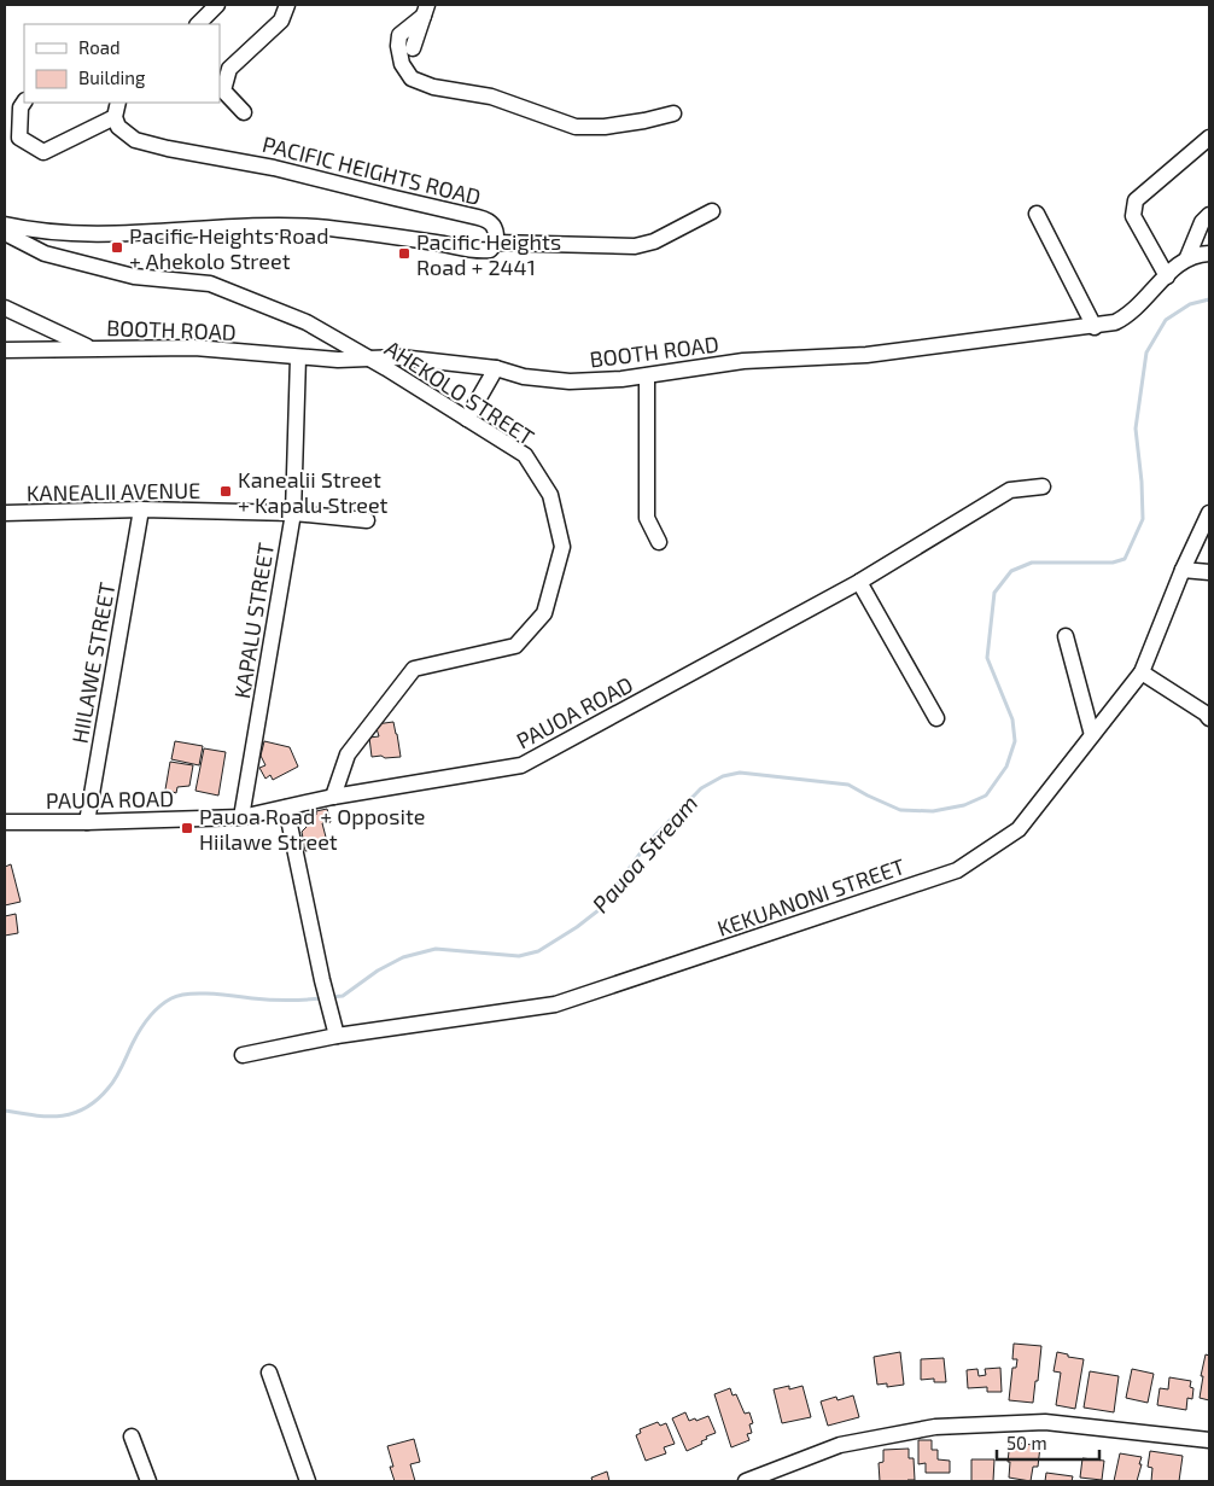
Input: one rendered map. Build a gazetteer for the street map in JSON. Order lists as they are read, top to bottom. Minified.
{"streets":{"street":["PACIFIC HEIGHTS ROAD","BOOTH ROAD","AHEKOLO STREET","KANEALII AVENUE","KAPALU STREET","HIILAWE STREET","PAUOA ROAD","KEKUANONI STREET"]},"crossings":[["BOOTH ROAD","AHEKOLO STREET"],["BOOTH ROAD","KAPALU STREET"],["AHEKOLO STREET","PAUOA ROAD"],["KANEALII AVENUE","KAPALU STREET"],["KANEALII AVENUE","HIILAWE STREET"],["KAPALU STREET","PAUOA ROAD"],["HIILAWE STREET","PAUOA ROAD"]],"water":["Pauoa Stream"],"places":{"transit":["Pacific Heights Road + Ahekolo Street","Pacific Heights Road + 2441","Kanealii Street + Kapalu Street","Pauoa Road + Opposite Hiilawe Street"]},"legend":["Road","Building"],"scale_bar":"50 m"}
